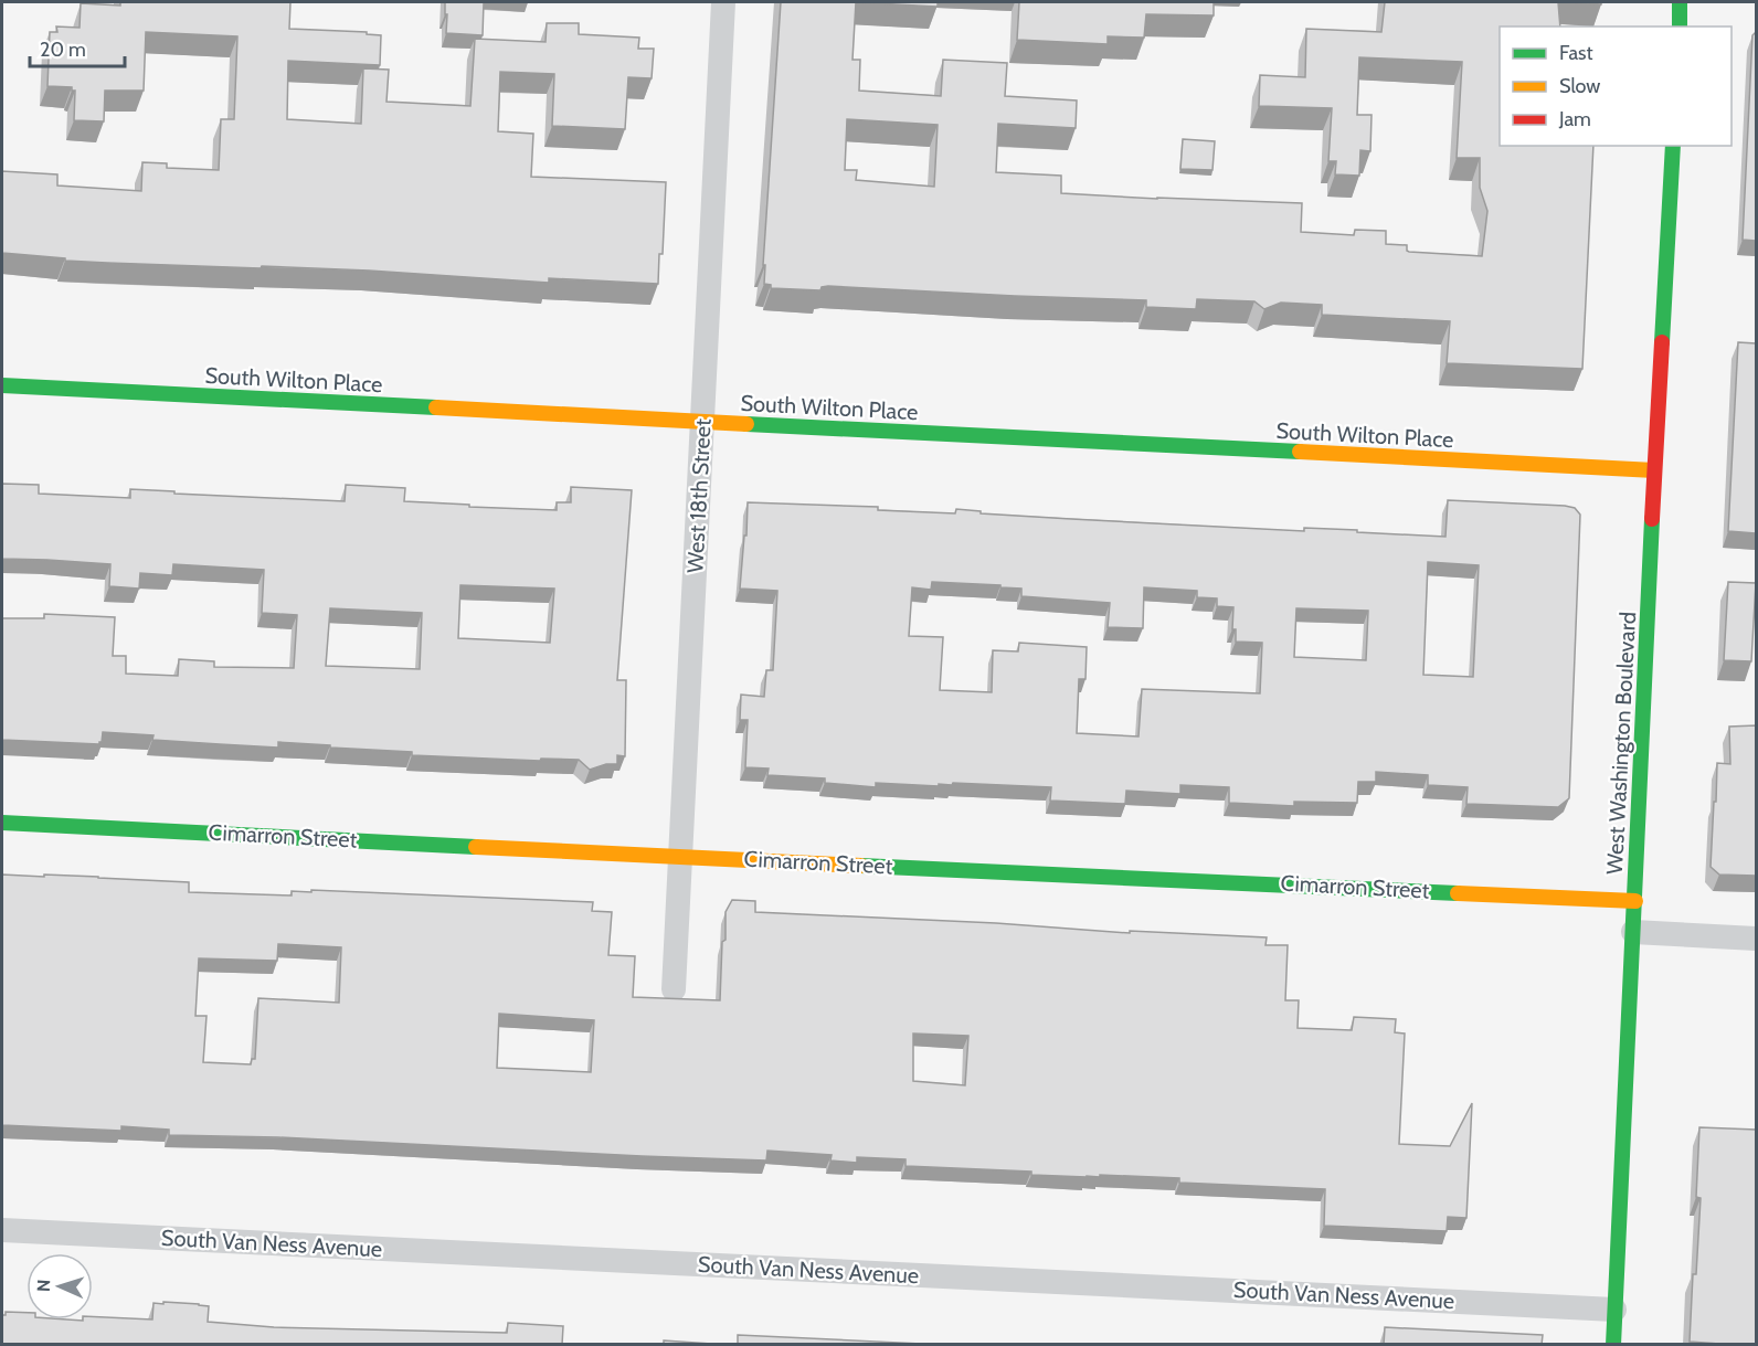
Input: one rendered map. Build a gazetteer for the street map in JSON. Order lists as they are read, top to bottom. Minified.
{"streets":{"street":["South Wilton Place","West 18th Street","West Washington Boulevard","Cimarron Street","South Van Ness Avenue"]},"crossings":[["South Wilton Place","West 18th Street"],["South Wilton Place","West Washington Boulevard"],["West 18th Street","Cimarron Street"],["West Washington Boulevard","Cimarron Street"],["West Washington Boulevard","South Van Ness Avenue"]],"legend":["Fast","Slow","Jam"],"scale_bar":"20 m","north":"left"}
